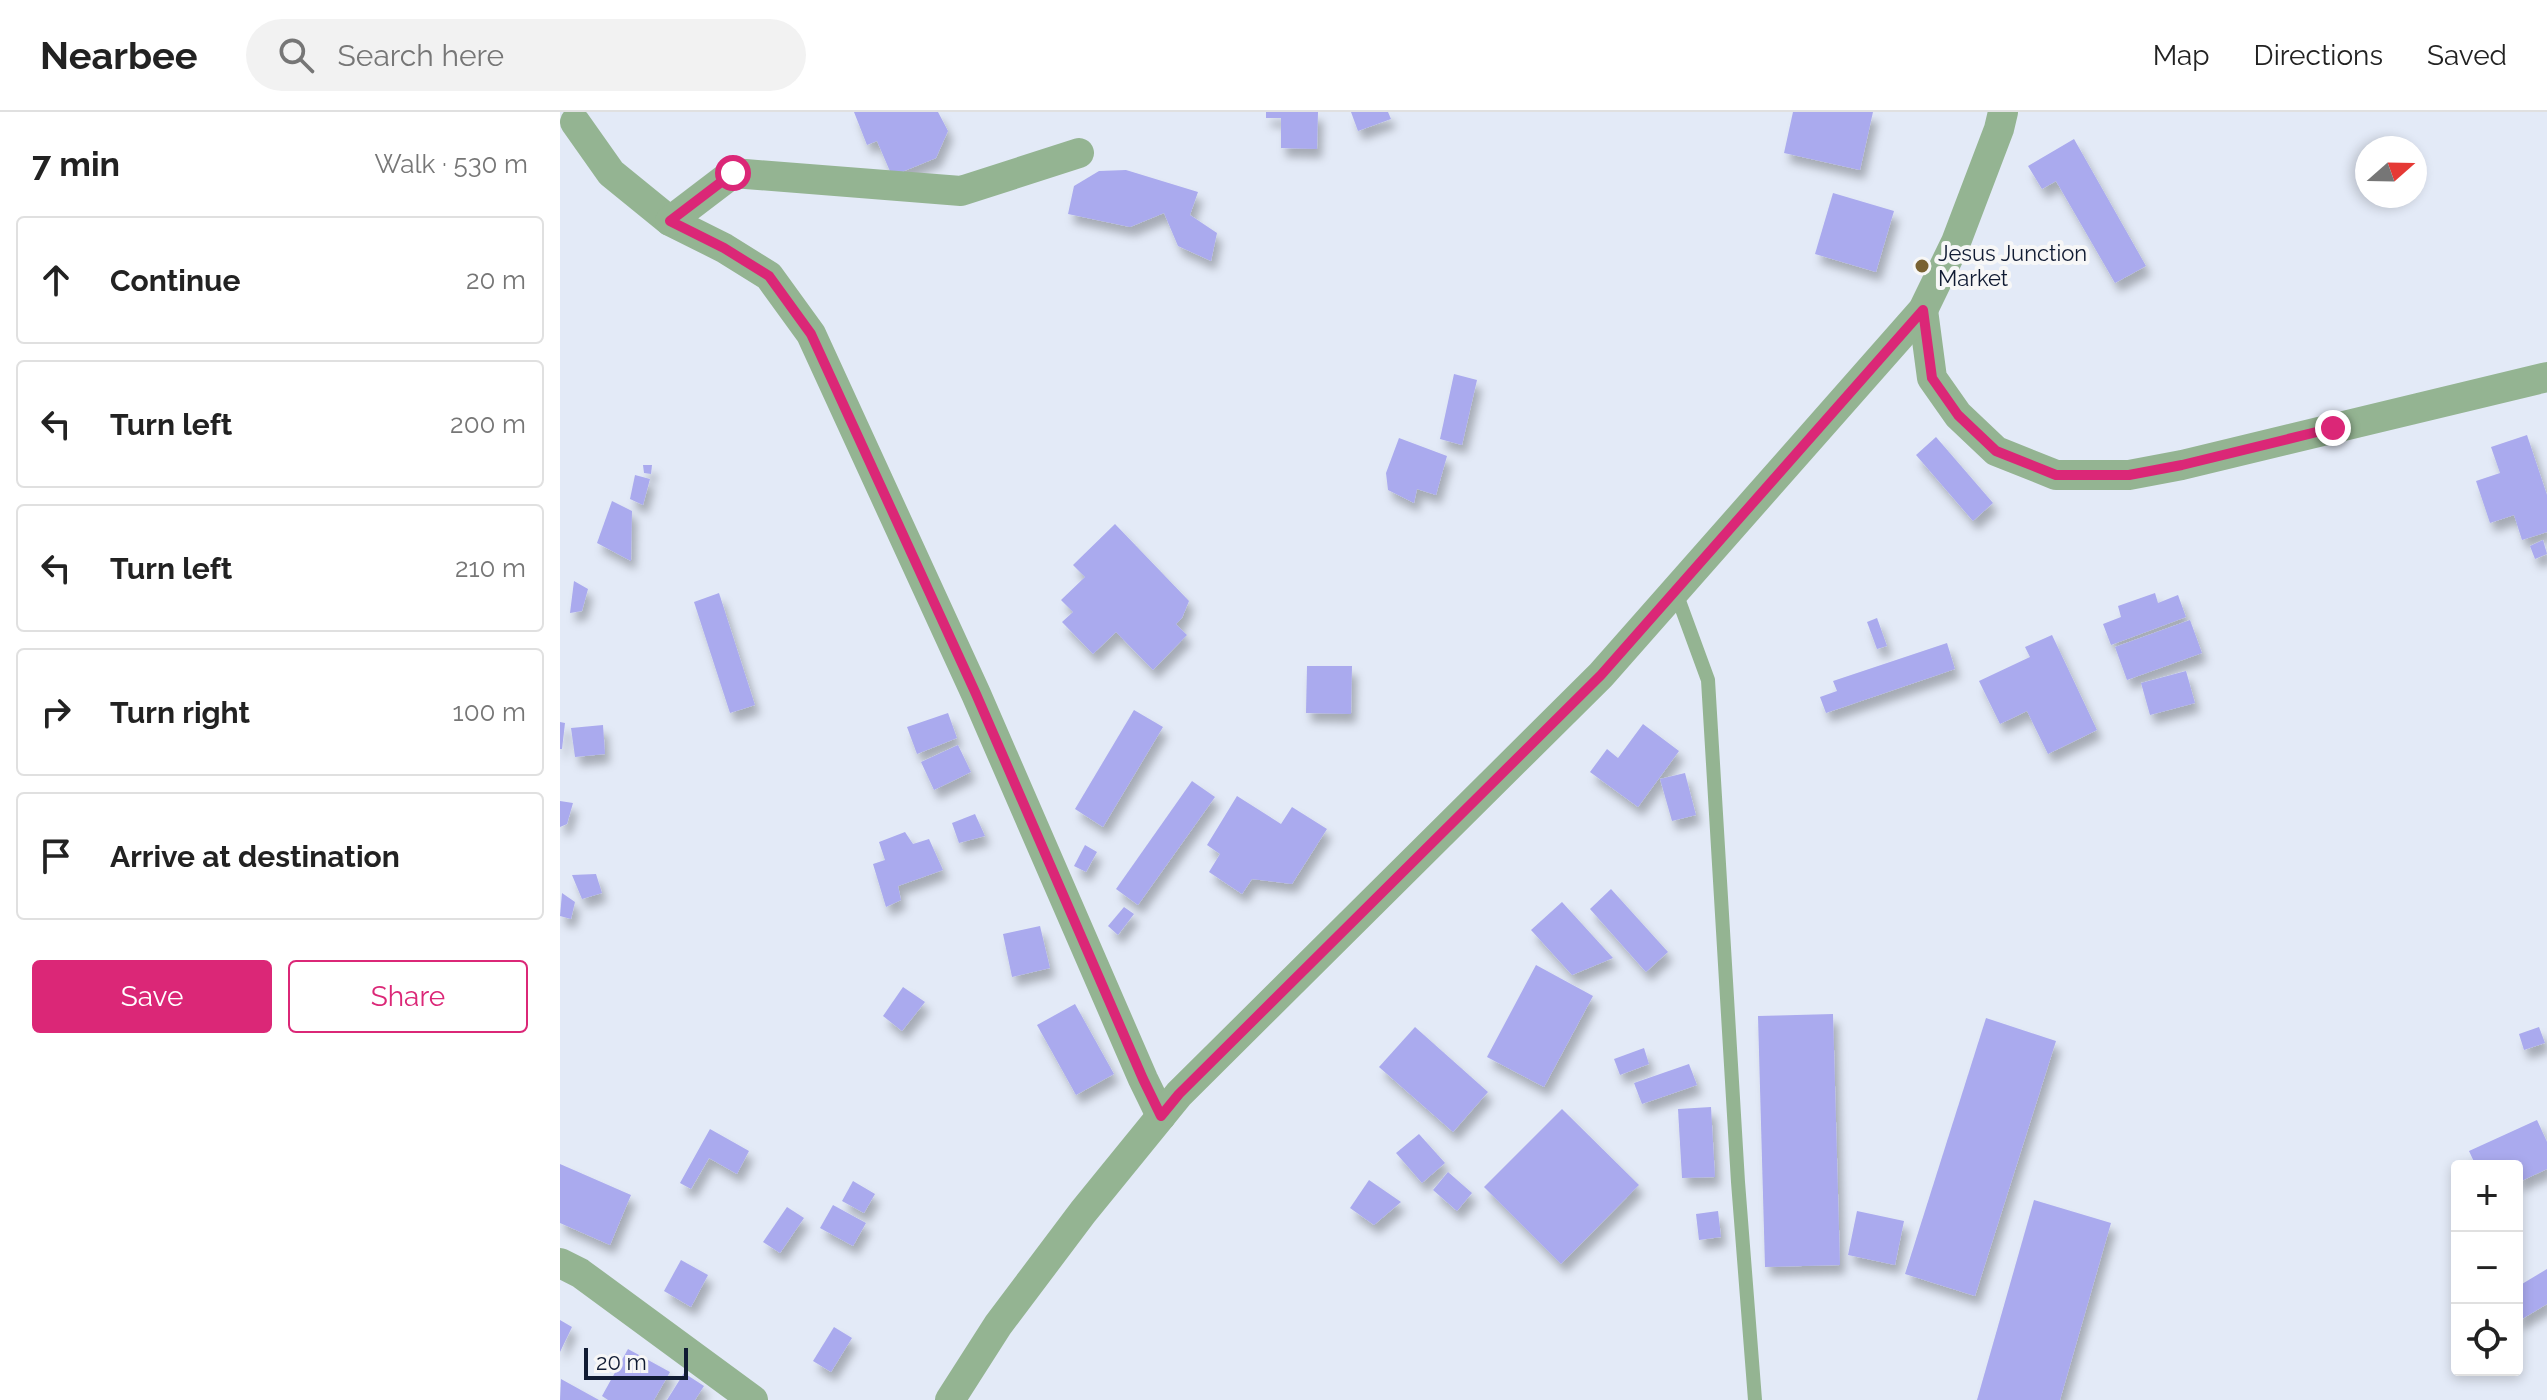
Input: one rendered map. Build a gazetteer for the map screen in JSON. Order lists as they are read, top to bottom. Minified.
{"places":["Jesus Junction Market"],"scale_bar":"20 m","north":"right","page":{"header":"Nearbee","search":"Search here","nav":["Map","Directions","Saved"],"heading":["7 min","Walk · 530 m"],"list":[["Continue","20 m"],["Turn left","200 m"],["Turn left","210 m"],["Turn right","100 m"],"Arrive at destination"],"buttons":["Save","Share"],"map_buttons":["+","−"],"scale":"20 m"}}
